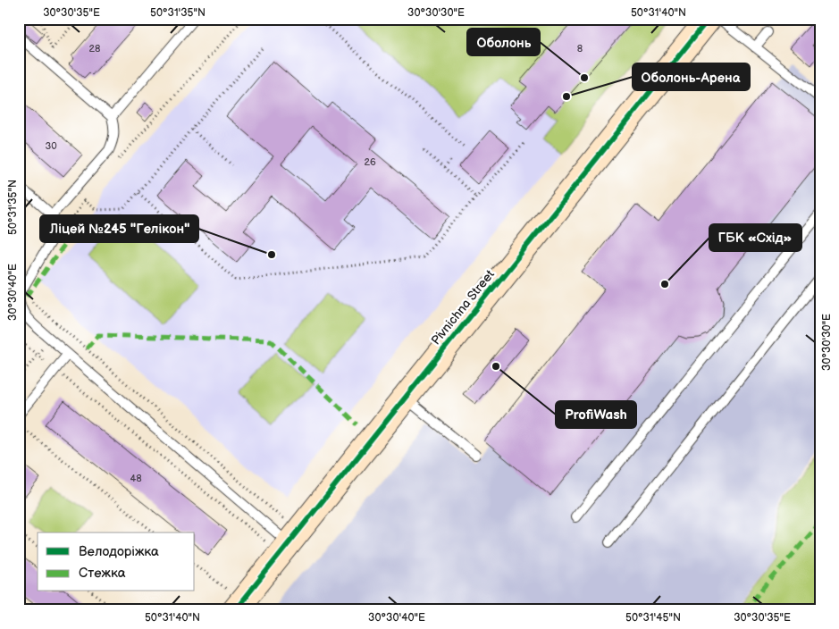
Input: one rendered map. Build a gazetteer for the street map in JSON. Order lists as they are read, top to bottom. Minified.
{"streets":{"street":["Pivnichna Street"]},"places":["Оболонь","Оболонь-Арена","Ліцей №245 \"Гелікон\"","ГБК «Схід»","ProfiWash"],"house_numbers":["28","8","30","26","48"],"legend":["Велодоріжка","Стежка"],"coordinates":["30°30'35\"E","50°31'35\"N","30°30'30\"E","50°31'40\"N","30°30'40\"E","50°31'45\"N"]}
